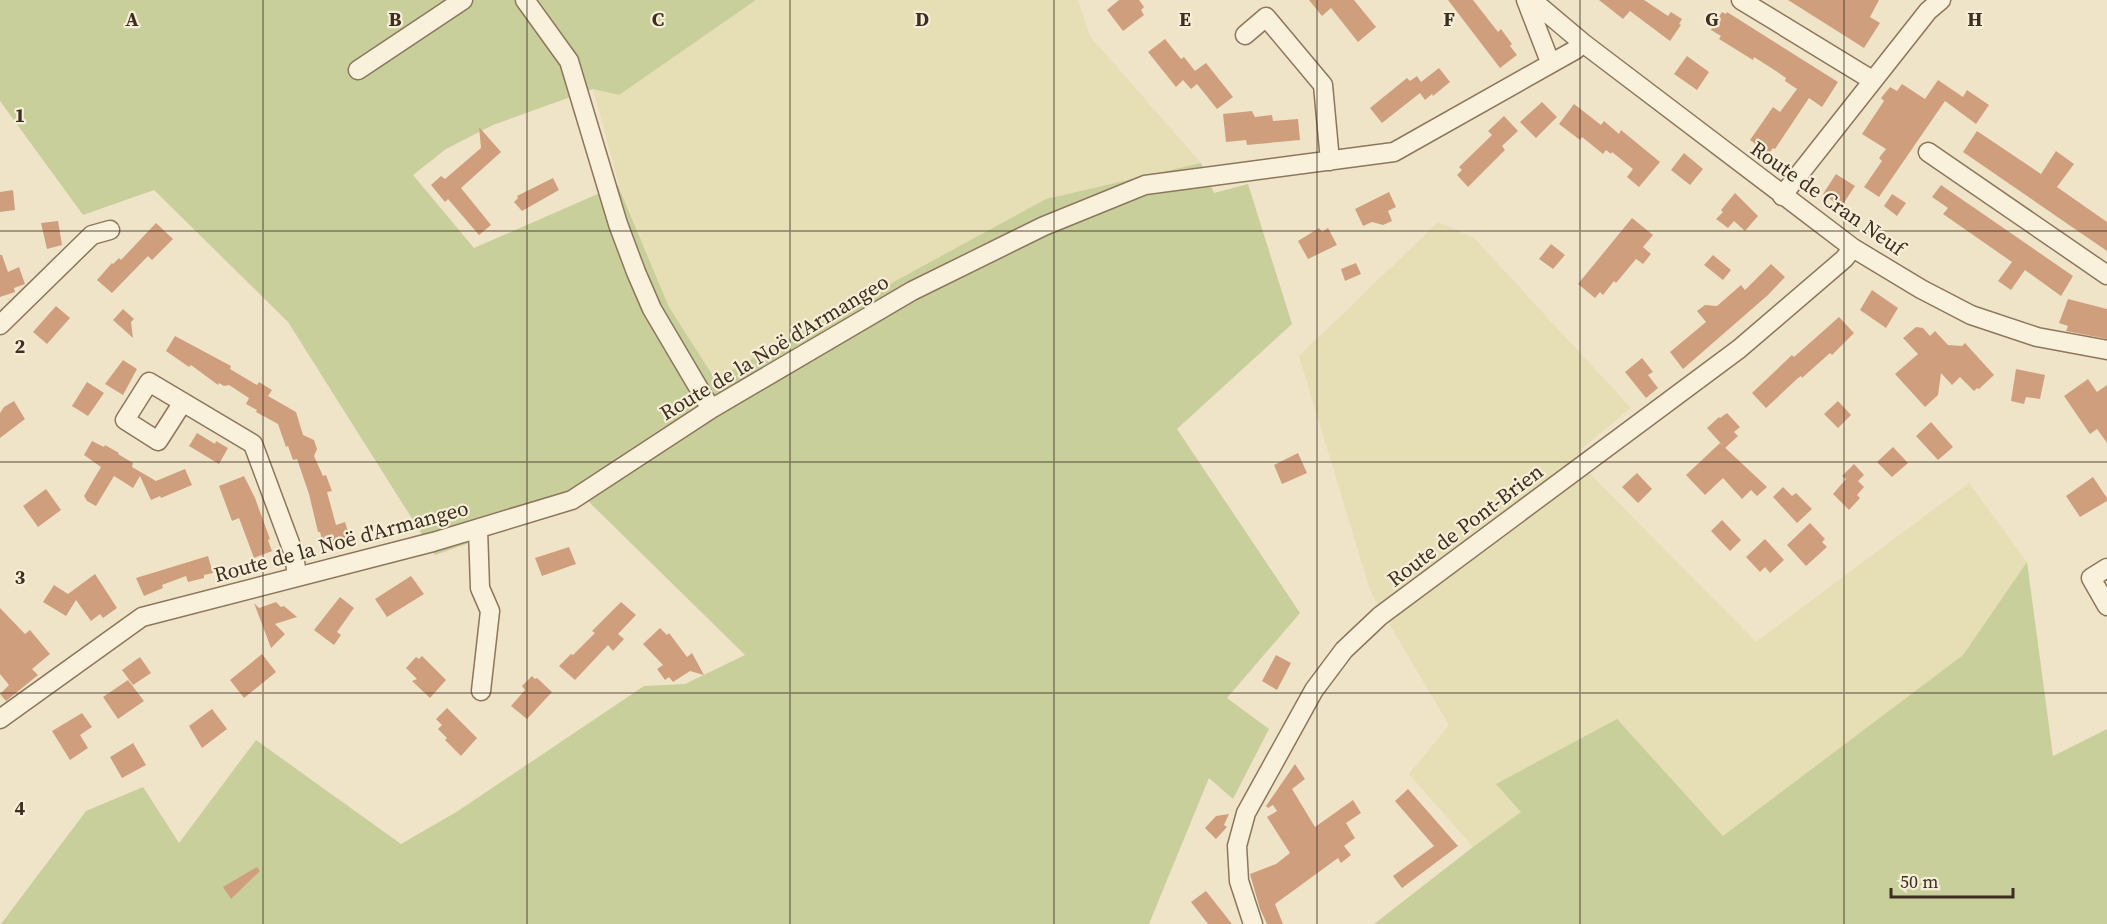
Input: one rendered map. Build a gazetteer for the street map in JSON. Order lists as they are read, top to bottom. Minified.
{"streets":{"street":["Route de Cran Neuf","Route de la Noë d'Armangeo","Route de Pont-Brien"]},"crossings":[["Route de Cran Neuf","Route de la Noë d'Armangeo"],["Route de Cran Neuf","Route de Pont-Brien"]],"scale_bar":"50 m","grid":{"columns":["A","B","C","D","E","F","G","H"],"rows":["1","2","3","4"]}}
